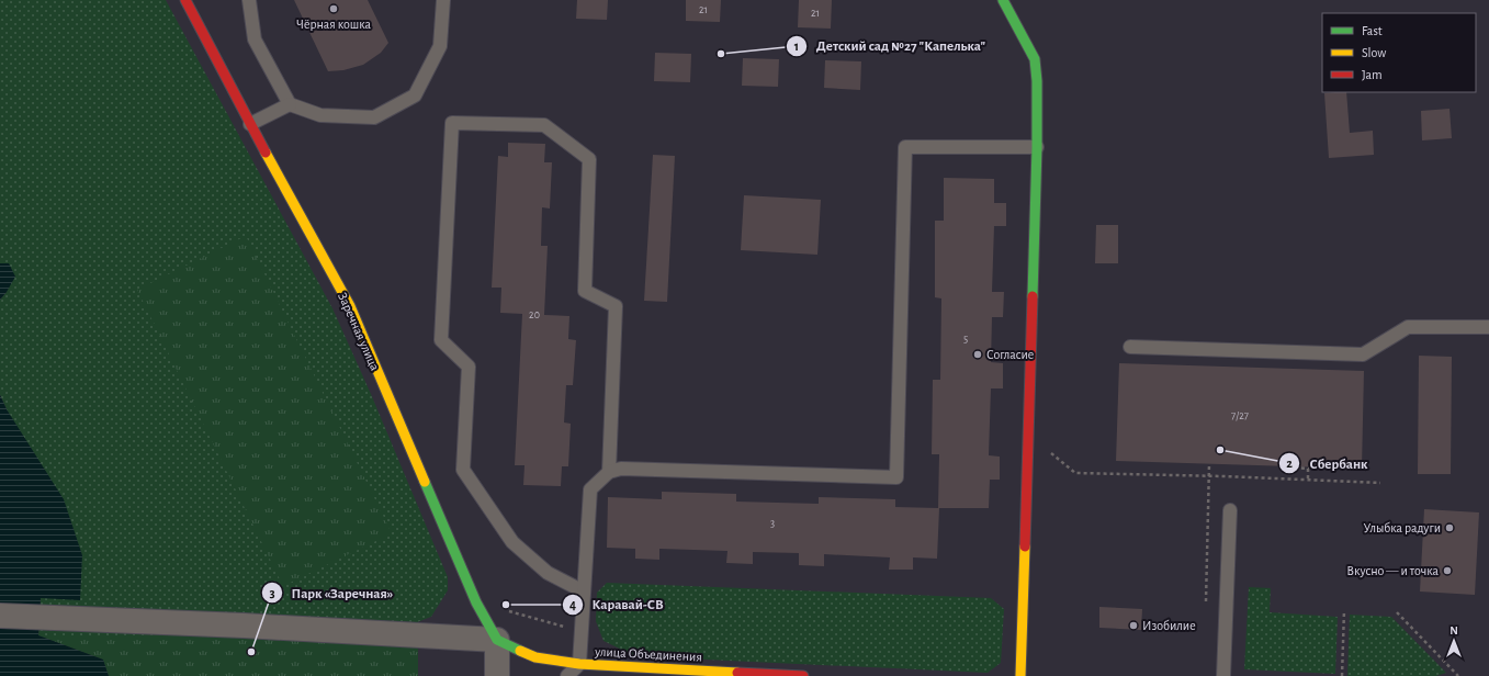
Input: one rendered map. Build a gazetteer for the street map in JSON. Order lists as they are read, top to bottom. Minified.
{"streets":{"street":["Заречная улица","улица Объединения"]},"crossings":[["Заречная улица","улица Объединения"]],"places":["Чёрная кошка","Детский сад №27 \"Капелька\"","Согласие","Сбербанк","Улыбка радуги","Вкусно — и точка","Каравай-СВ","Изобилие","Парк «Заречная»"],"house_numbers":["21","21","20","5","7/27","3"],"legend":["Fast","Slow","Jam"],"north":"top"}
